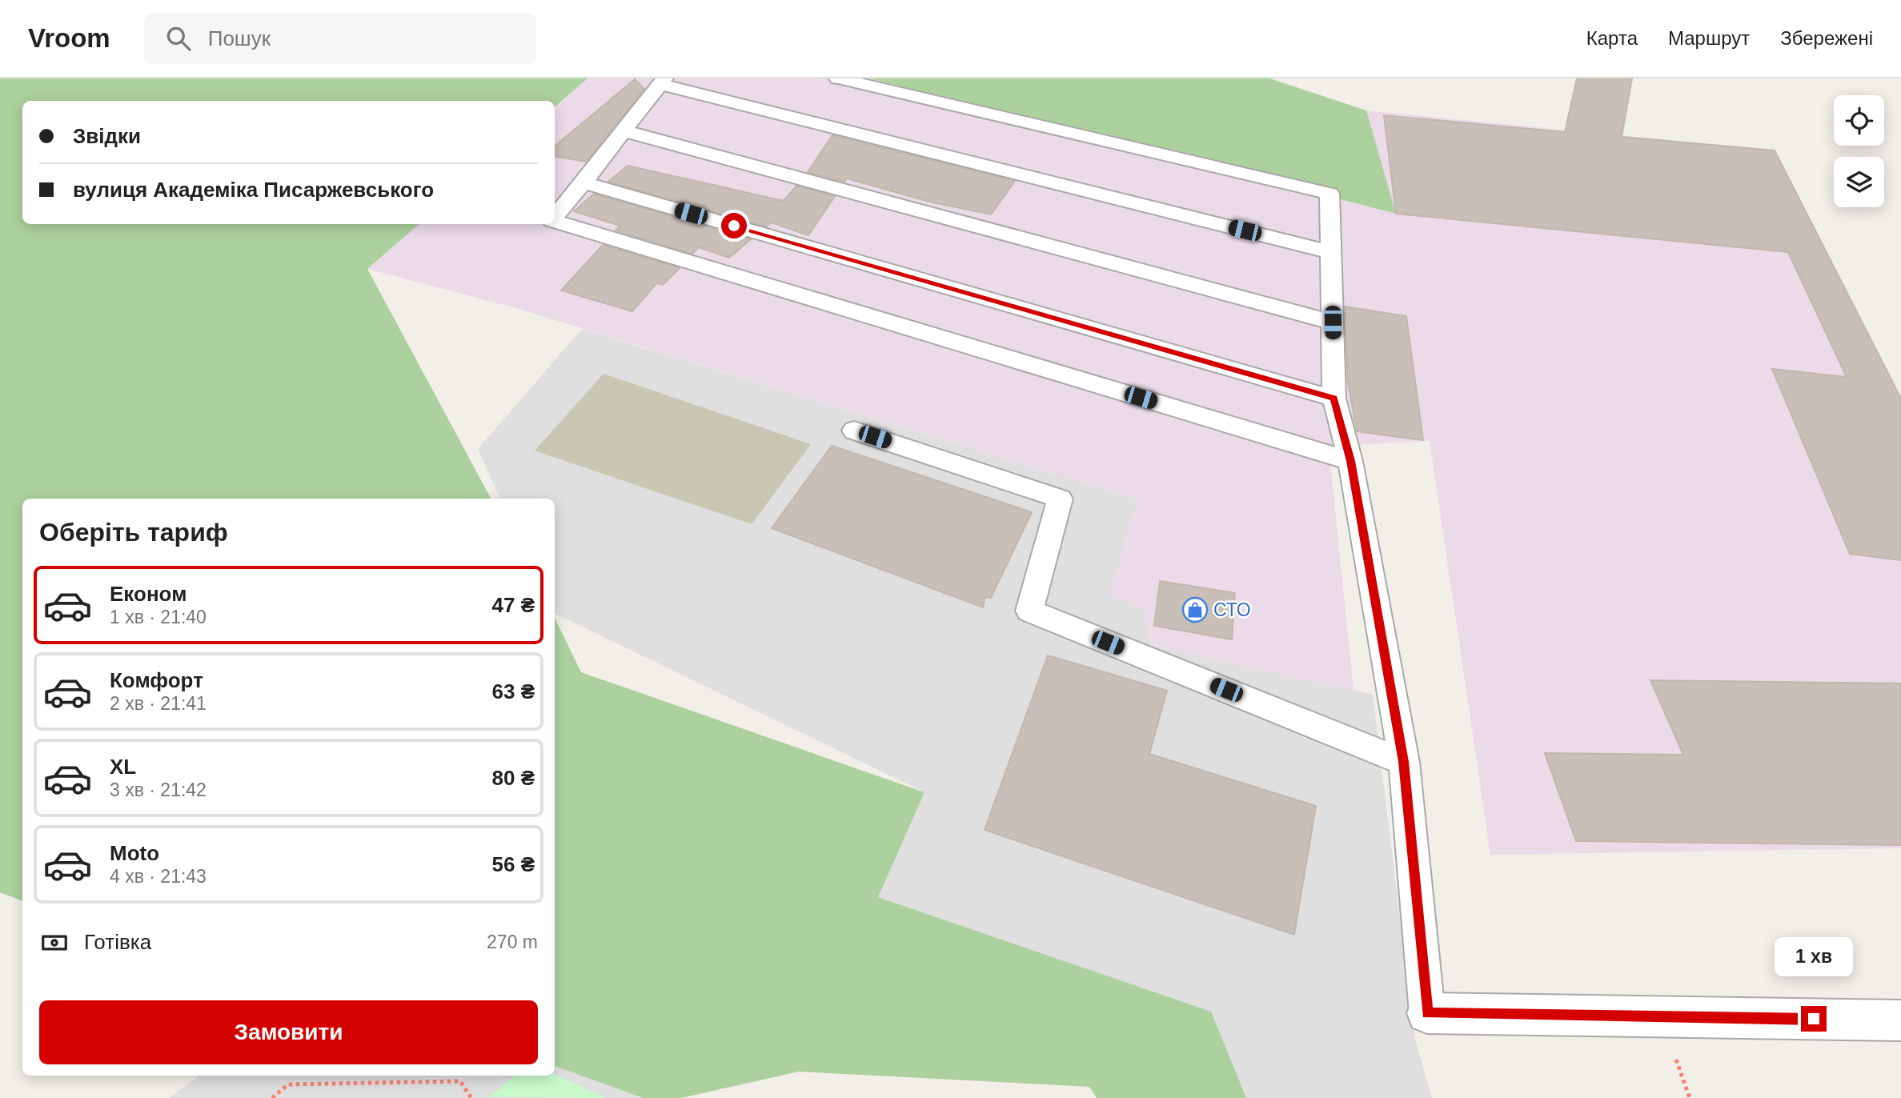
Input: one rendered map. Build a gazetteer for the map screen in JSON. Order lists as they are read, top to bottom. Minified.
{"places":{"shop":["СТО"]},"page":{"header":"Vroom","search":"Пошук","nav":["Карта","Маршрут","Збережені"],"banner":["Звідки","вулиця Академіка Писаржевського"],"heading":"Оберіть тариф","list":[{"name":"Економ","note":"1 хв · 21:40","value":"47 ₴"},{"name":"Комфорт","note":"2 хв · 21:41","value":"63 ₴"},{"name":"XL","note":"3 хв · 21:42","value":"80 ₴"},{"name":"Moto","note":"4 хв · 21:43","value":"56 ₴"}],"pay":["Готівка","270 m"],"bubble":"1 хв","buttons":"Замовити"}}
